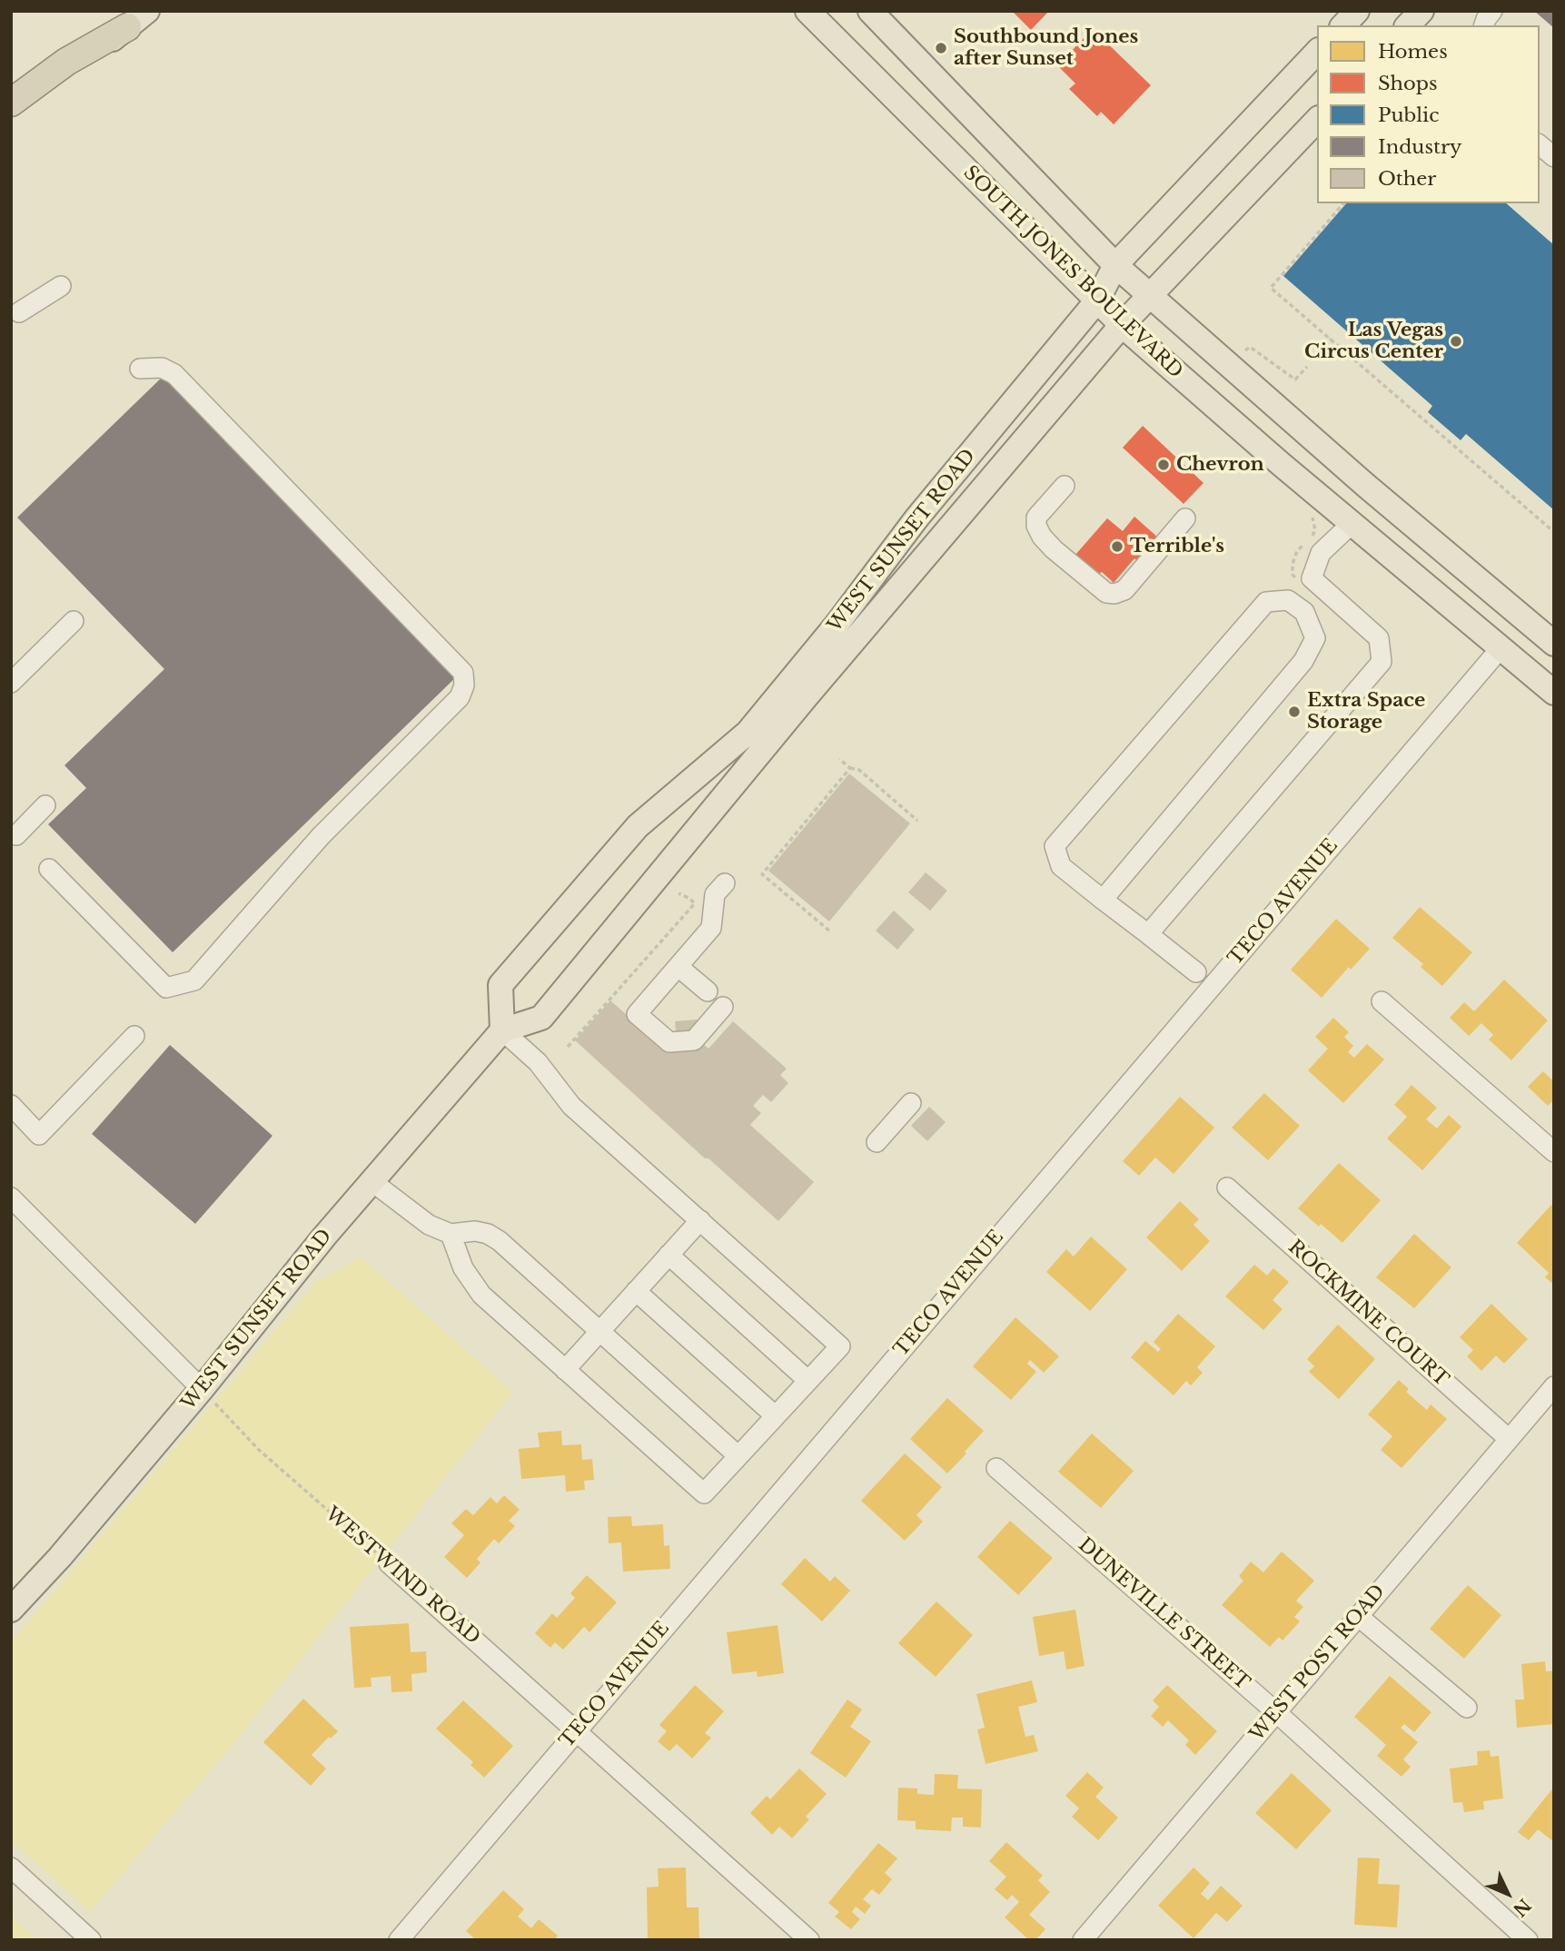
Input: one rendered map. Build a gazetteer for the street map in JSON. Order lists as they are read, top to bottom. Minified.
{"streets":{"main road":["SOUTH JONES BOULEVARD","WEST SUNSET ROAD"],"street":["TECO AVENUE","ROCKMINE COURT","WESTWIND ROAD","DUNEVILLE STREET","WEST POST ROAD"]},"crossings":[["SOUTH JONES BOULEVARD","WEST SUNSET ROAD"],["SOUTH JONES BOULEVARD","TECO AVENUE"],["WEST SUNSET ROAD","WESTWIND ROAD"],["TECO AVENUE","WESTWIND ROAD"],["ROCKMINE COURT","WEST POST ROAD"],["DUNEVILLE STREET","WEST POST ROAD"]],"places":["Southbound Jones after Sunset","Las Vegas Circus Center","Chevron","Terrible's","Extra Space Storage"],"legend":["Homes","Shops","Public","Industry","Other"],"north":"bottom right"}
